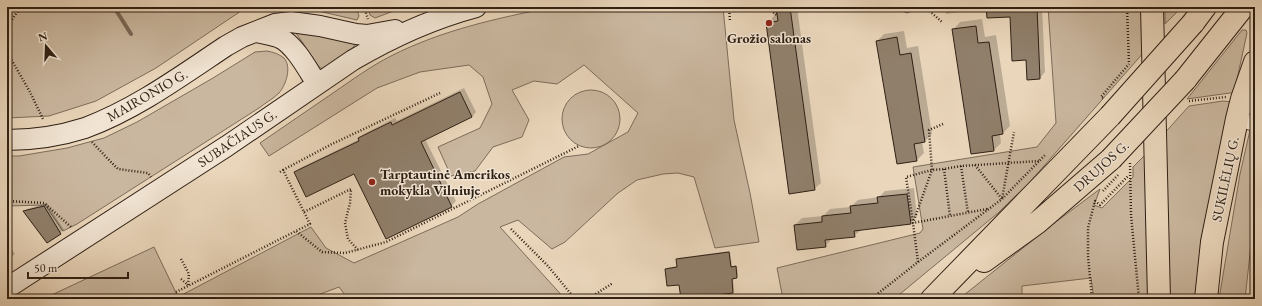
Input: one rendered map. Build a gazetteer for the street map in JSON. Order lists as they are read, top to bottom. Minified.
{"streets":{"main road":["MAIRONIO G.","SUBAČIAUS G.","DRUJOS G.","SUKILĖLIŲ G."]},"crossings":[["MAIRONIO G.","SUBAČIAUS G."]],"places":["Grožio salonas","Tarptautinė Amerikos mokykla Vilniuje"],"scale_bar":"50 m","north":"top"}
